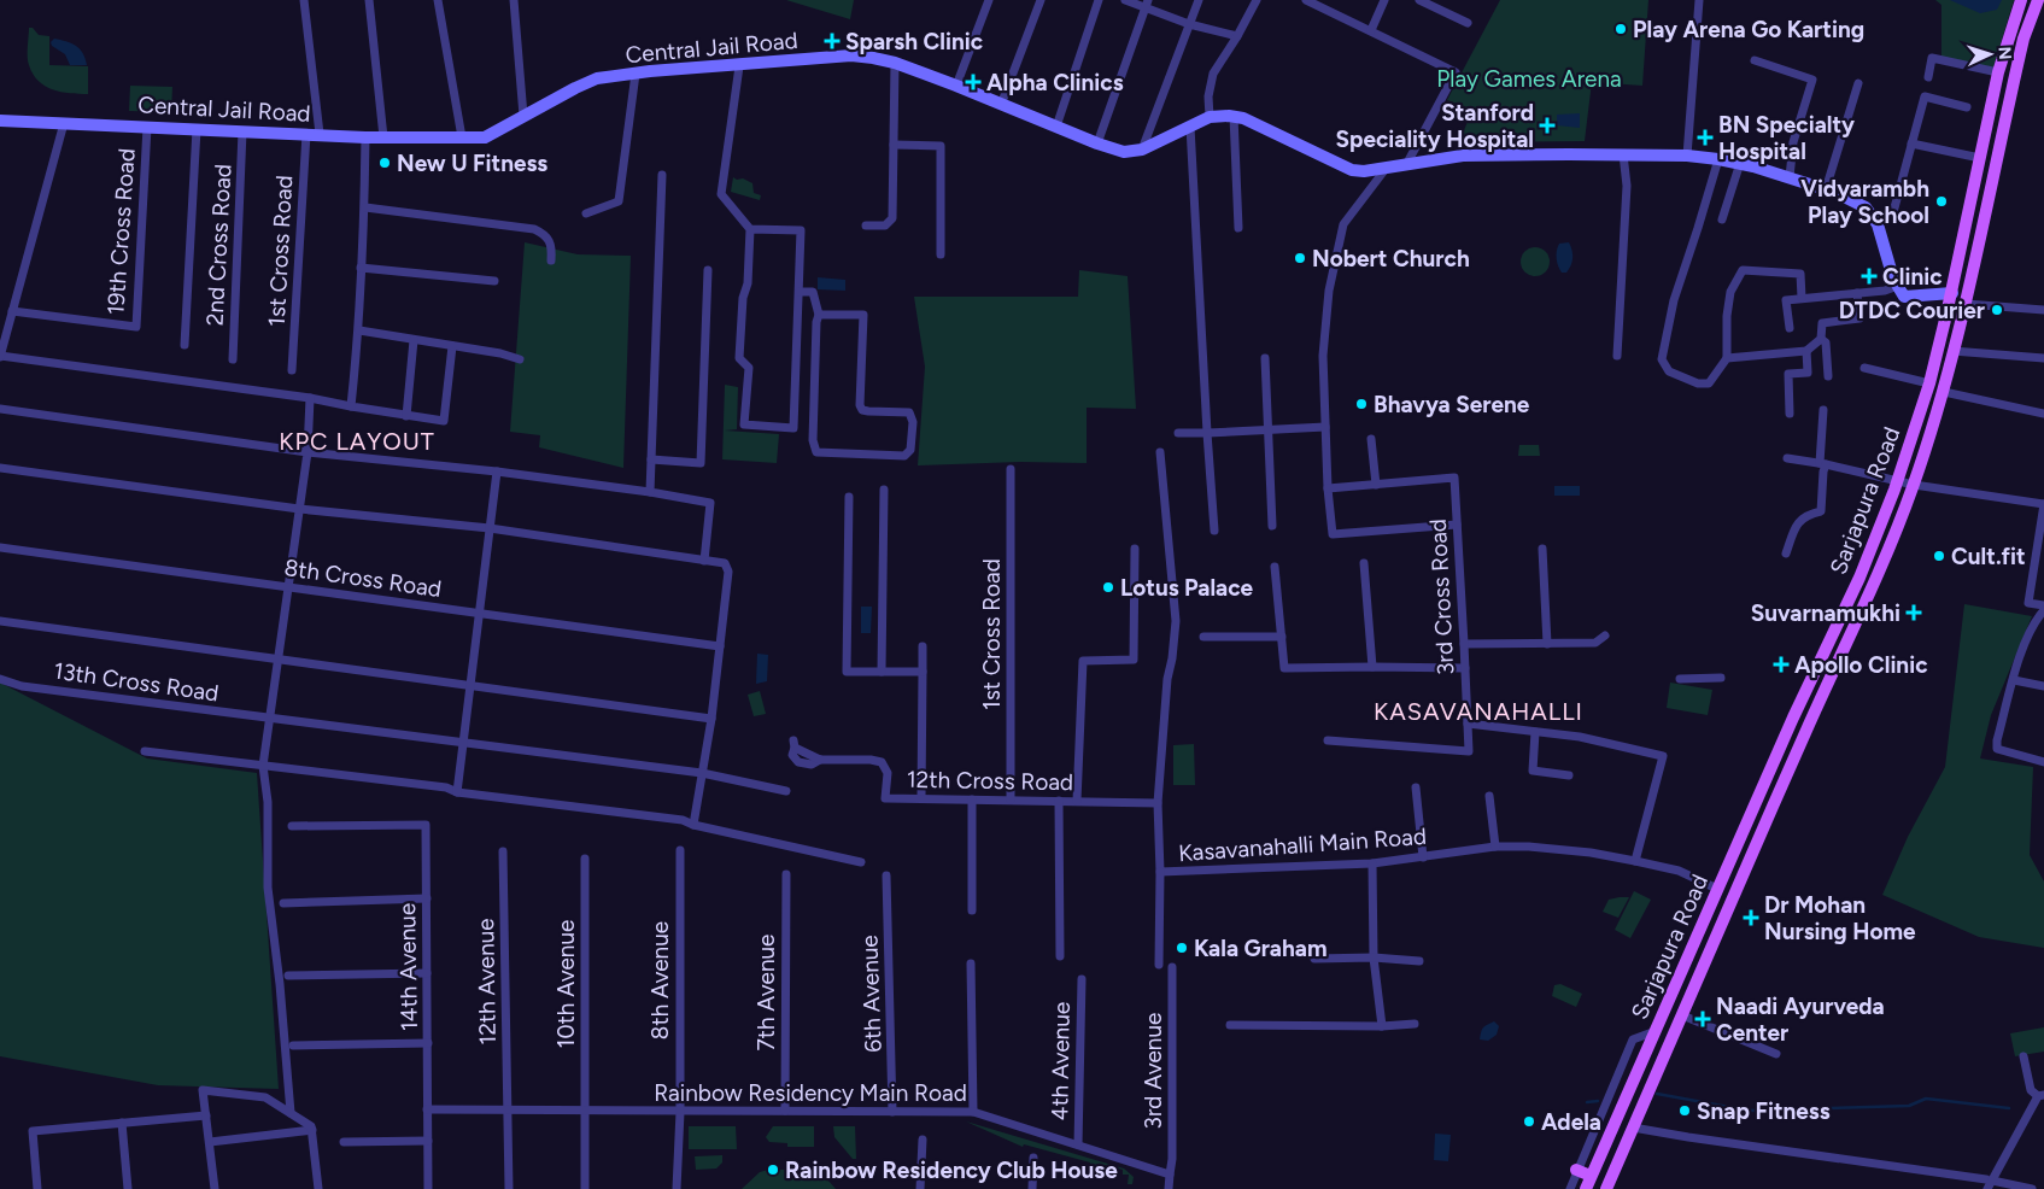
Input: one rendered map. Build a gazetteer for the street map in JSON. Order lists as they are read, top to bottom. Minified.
{"streets":{"main road":["Central Jail Road","Sarjapura Road"],"street":["19th Cross Road","2nd Cross Road","1st Cross Road","8th Cross Road","3rd Cross Road","13th Cross Road","12th Cross Road","Kasavanahalli Main Road","14th Avenue","8th Avenue","12th Avenue","10th Avenue","7th Avenue","6th Avenue","4th Avenue","3rd Avenue","Rainbow Residency Main Road"]},"crossings":[["Central Jail Road","19th Cross Road"],["Central Jail Road","2nd Cross Road"],["Central Jail Road","1st Cross Road"],["1st Cross Road","12th Cross Road"],["Sarjapura Road","Kasavanahalli Main Road"],["12th Cross Road","Kasavanahalli Main Road"],["14th Avenue","Rainbow Residency Main Road"],["8th Avenue","Rainbow Residency Main Road"],["12th Avenue","Rainbow Residency Main Road"],["10th Avenue","Rainbow Residency Main Road"],["7th Avenue","Rainbow Residency Main Road"],["6th Avenue","Rainbow Residency Main Road"],["4th Avenue","Rainbow Residency Main Road"],["3rd Avenue","Rainbow Residency Main Road"]],"districts":["KPC LAYOUT","KASAVANAHALLI"],"parks":["Play Games Arena"],"places":{"other":["Play Arena Go Karting","New U Fitness","Vidyarambh Play School","Nobert Church","DTDC Courier","Bhavya Serene","Cult.fit","Lotus Palace","Kala Graham","Snap Fitness","Adela","Rainbow Residency Club House"],"health":["Sparsh Clinic","Alpha Clinics","Stanford Speciality Hospital","BN Specialty Hospital","Clinic","Suvarnamukhi","Apollo Clinic","Dr Mohan Nursing Home","Naadi Ayurveda Center"]},"north":"right"}
